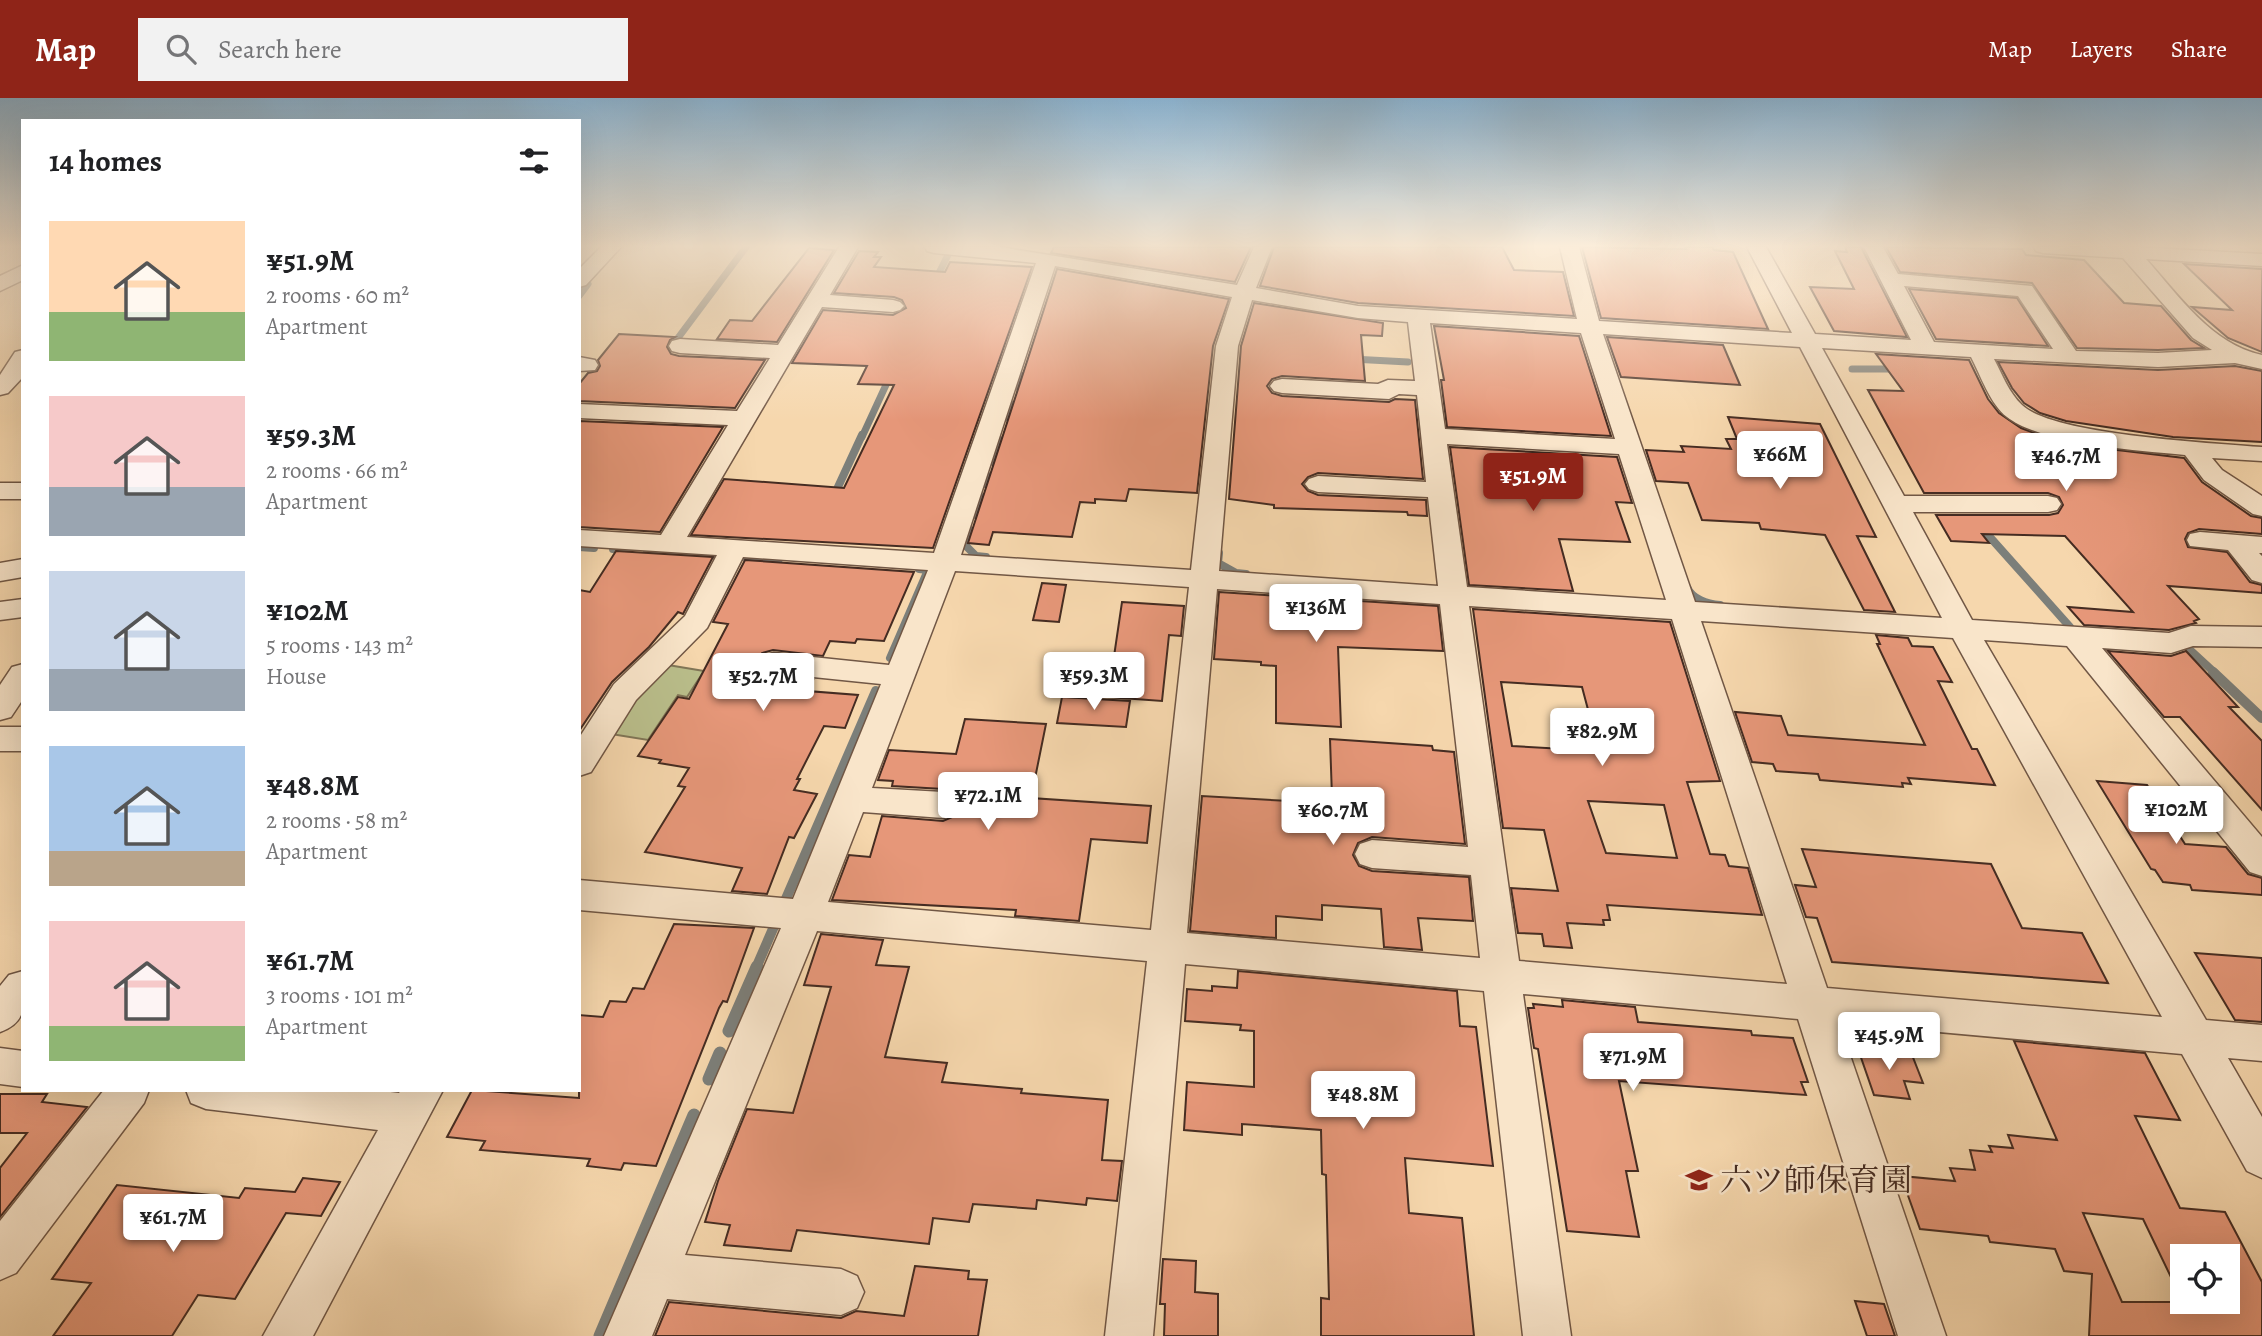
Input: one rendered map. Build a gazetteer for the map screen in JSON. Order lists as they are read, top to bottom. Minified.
{"places":{"school or university":["六ツ師保育園"]},"page":{"header":"Map","search":"Search here","nav":["Map","Layers","Share"],"heading":"14 homes","list":[{"name":"¥51.9M","note":"2 rooms · 60 m² · Apartment"},{"name":"¥59.3M","note":"2 rooms · 66 m² · Apartment"},{"name":"¥102M","note":"5 rooms · 143 m² · House"},{"name":"¥48.8M","note":"2 rooms · 58 m² · Apartment"},{"name":"¥61.7M","note":"3 rooms · 101 m² · Apartment"}],"price":["¥66M","¥46.7M","¥51.9M","¥136M","¥59.3M","¥52.7M","¥82.9M","¥72.1M","¥102M","¥60.7M","¥45.9M","¥71.9M","¥48.8M","¥61.7M"]}}
